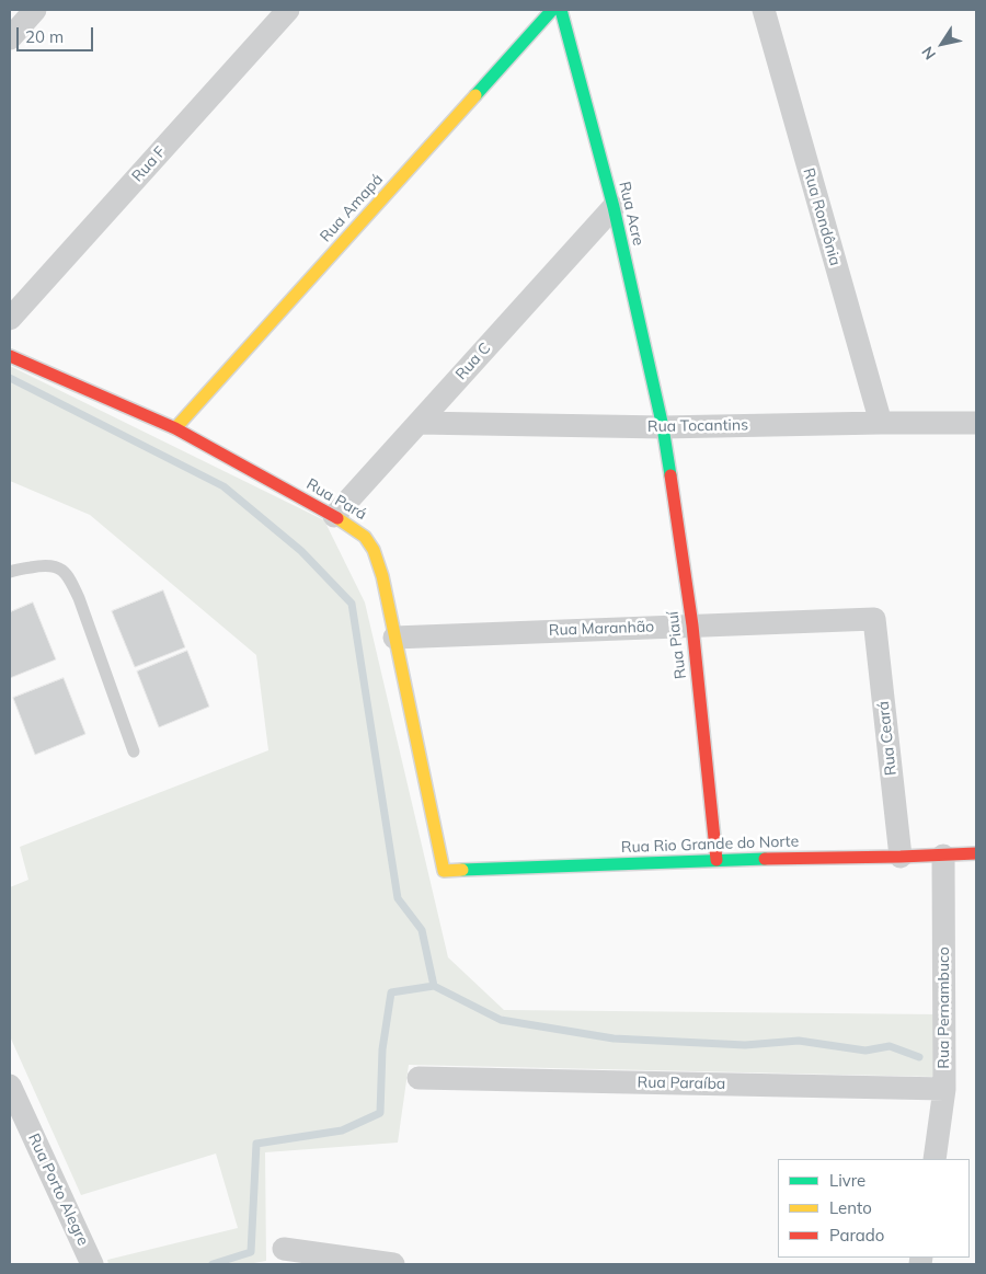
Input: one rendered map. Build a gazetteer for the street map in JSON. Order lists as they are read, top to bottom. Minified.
{"streets":{"street":["Rua F","Rua Amapá","Rua Acre","Rua Rondônia","Rua C","Rua Tocantins","Rua Pará","Rua Maranhão","Rua Piauí","Rua Ceará","Rua Rio Grande do Norte","Rua Pernambuco","Rua Paraíba","Rua Porto Alegre"]},"crossings":[["Rua Amapá","Rua Pará"],["Rua Acre","Rua C"],["Rua Acre","Rua Tocantins"],["Rua Acre","Rua Piauí"],["Rua Rondônia","Rua Tocantins"],["Rua C","Rua Tocantins"],["Rua C","Rua Pará"],["Rua Tocantins","Rua Piauí"],["Rua Pará","Rua Maranhão"],["Rua Pará","Rua Rio Grande do Norte"],["Rua Maranhão","Rua Piauí"],["Rua Maranhão","Rua Ceará"],["Rua Piauí","Rua Rio Grande do Norte"],["Rua Ceará","Rua Rio Grande do Norte"],["Rua Rio Grande do Norte","Rua Pernambuco"],["Rua Pernambuco","Rua Paraíba"]],"legend":["Livre","Lento","Parado"],"scale_bar":"20 m","north":"bottom left"}
